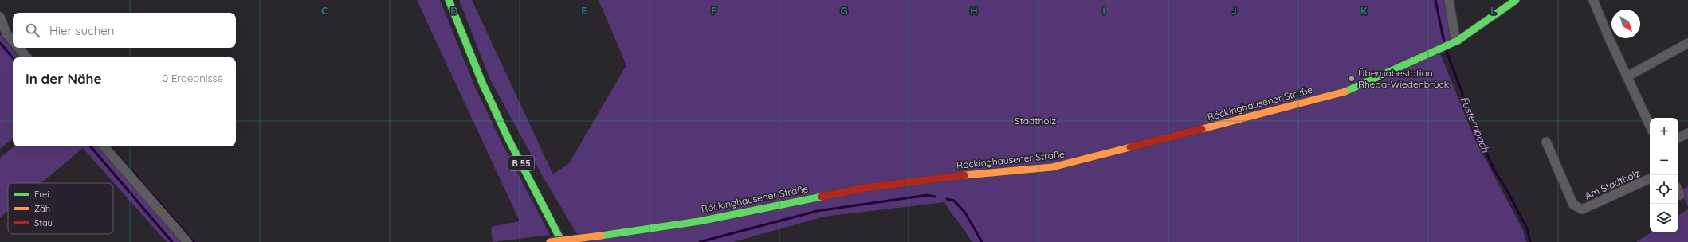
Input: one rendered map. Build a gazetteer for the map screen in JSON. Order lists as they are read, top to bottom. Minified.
{"streets":{"street":["Röckinghausener Straße","B 55","Am Stadtholz"]},"water":["Eusternbach"],"parks":["Stadtholz"],"places":["Übergabestation Rheda-Wiedenbrück"],"legend":["Frei","Zäh","Stau"],"north":"bottom right","page":{"search":"Hier suchen","heading":["In der Nähe","0 Ergebnisse"],"map_buttons":["+","−"]},"grid":{"columns":["C","D","E","F","G","H","I","J","K","L"]}}
